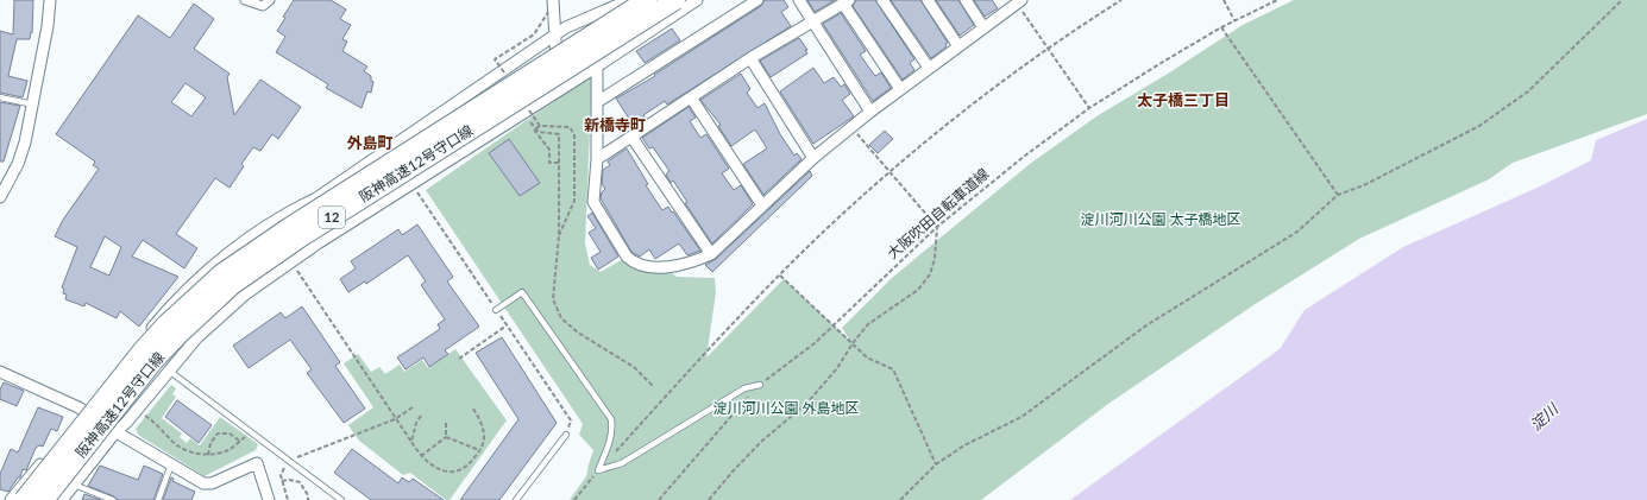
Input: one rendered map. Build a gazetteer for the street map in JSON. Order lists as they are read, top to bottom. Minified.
{"streets":{"highway":["阪神高速12号守口線","12"],"path":["大阪吹田自転車道線"]},"districts":["太子橋三丁目","新橋寺町","外島町"],"water":["淀川"],"parks":["淀川河川公園 太子橋地区","淀川河川公園 外島地区"]}
